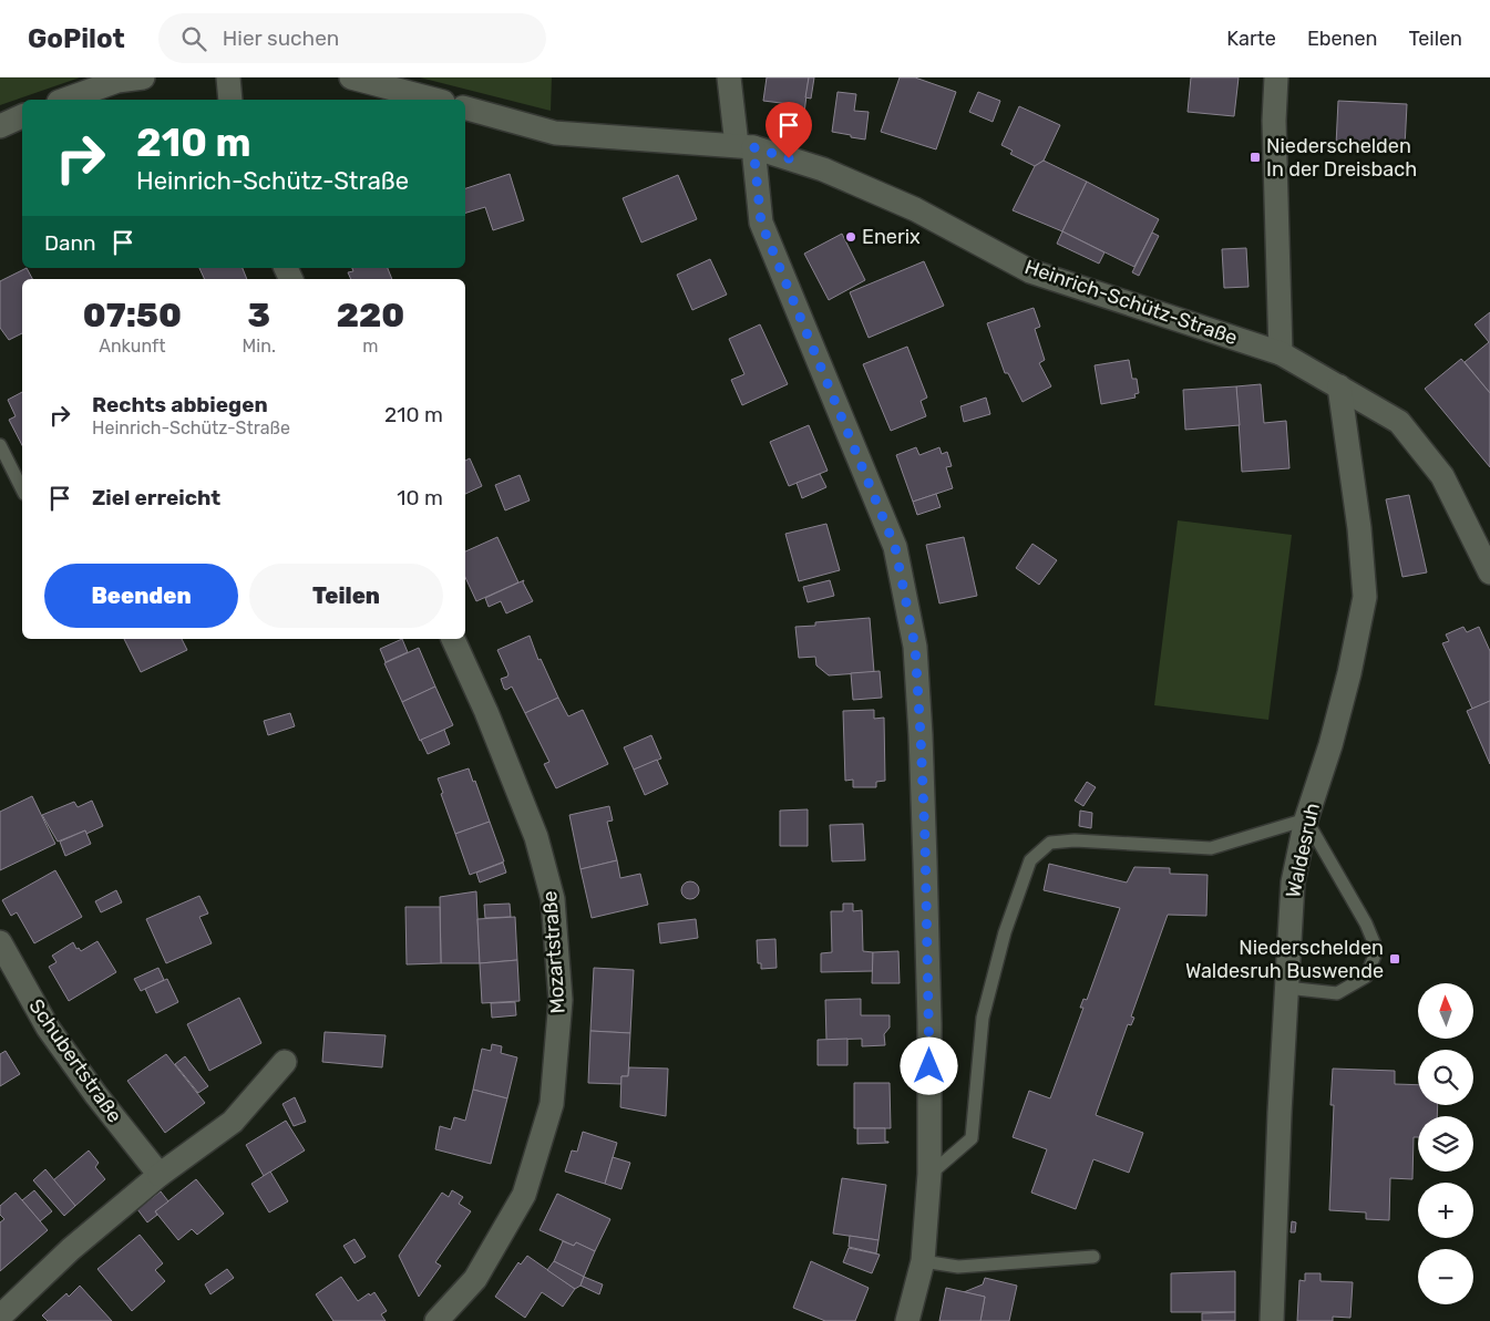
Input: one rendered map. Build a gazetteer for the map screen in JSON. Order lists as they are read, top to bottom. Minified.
{"streets":{"street":["Heinrich-Schütz-Straße","Waldesruh","Mozartstraße","Schubertstraße"]},"crossings":[["Heinrich-Schütz-Straße","Waldesruh"]],"places":{"transit":["Niederschelden In der Dreisbach","Niederschelden Waldesruh Buswende"],"other":["Enerix"]},"north":"top","page":{"header":"GoPilot","search":"Hier suchen","nav":["Karte","Ebenen","Teilen"],"turn":["210 m","Heinrich-Schütz-Straße"],"then":"Dann","eta":["07:50","Ankunft","3","Min.","220","m"],"list":[{"name":"Rechts abbiegen","note":"Heinrich-Schütz-Straße","value":"210 m"},{"name":"Ziel erreicht","value":"10 m"}],"buttons":["Beenden","Teilen"],"map_buttons":["+","−"]}}
